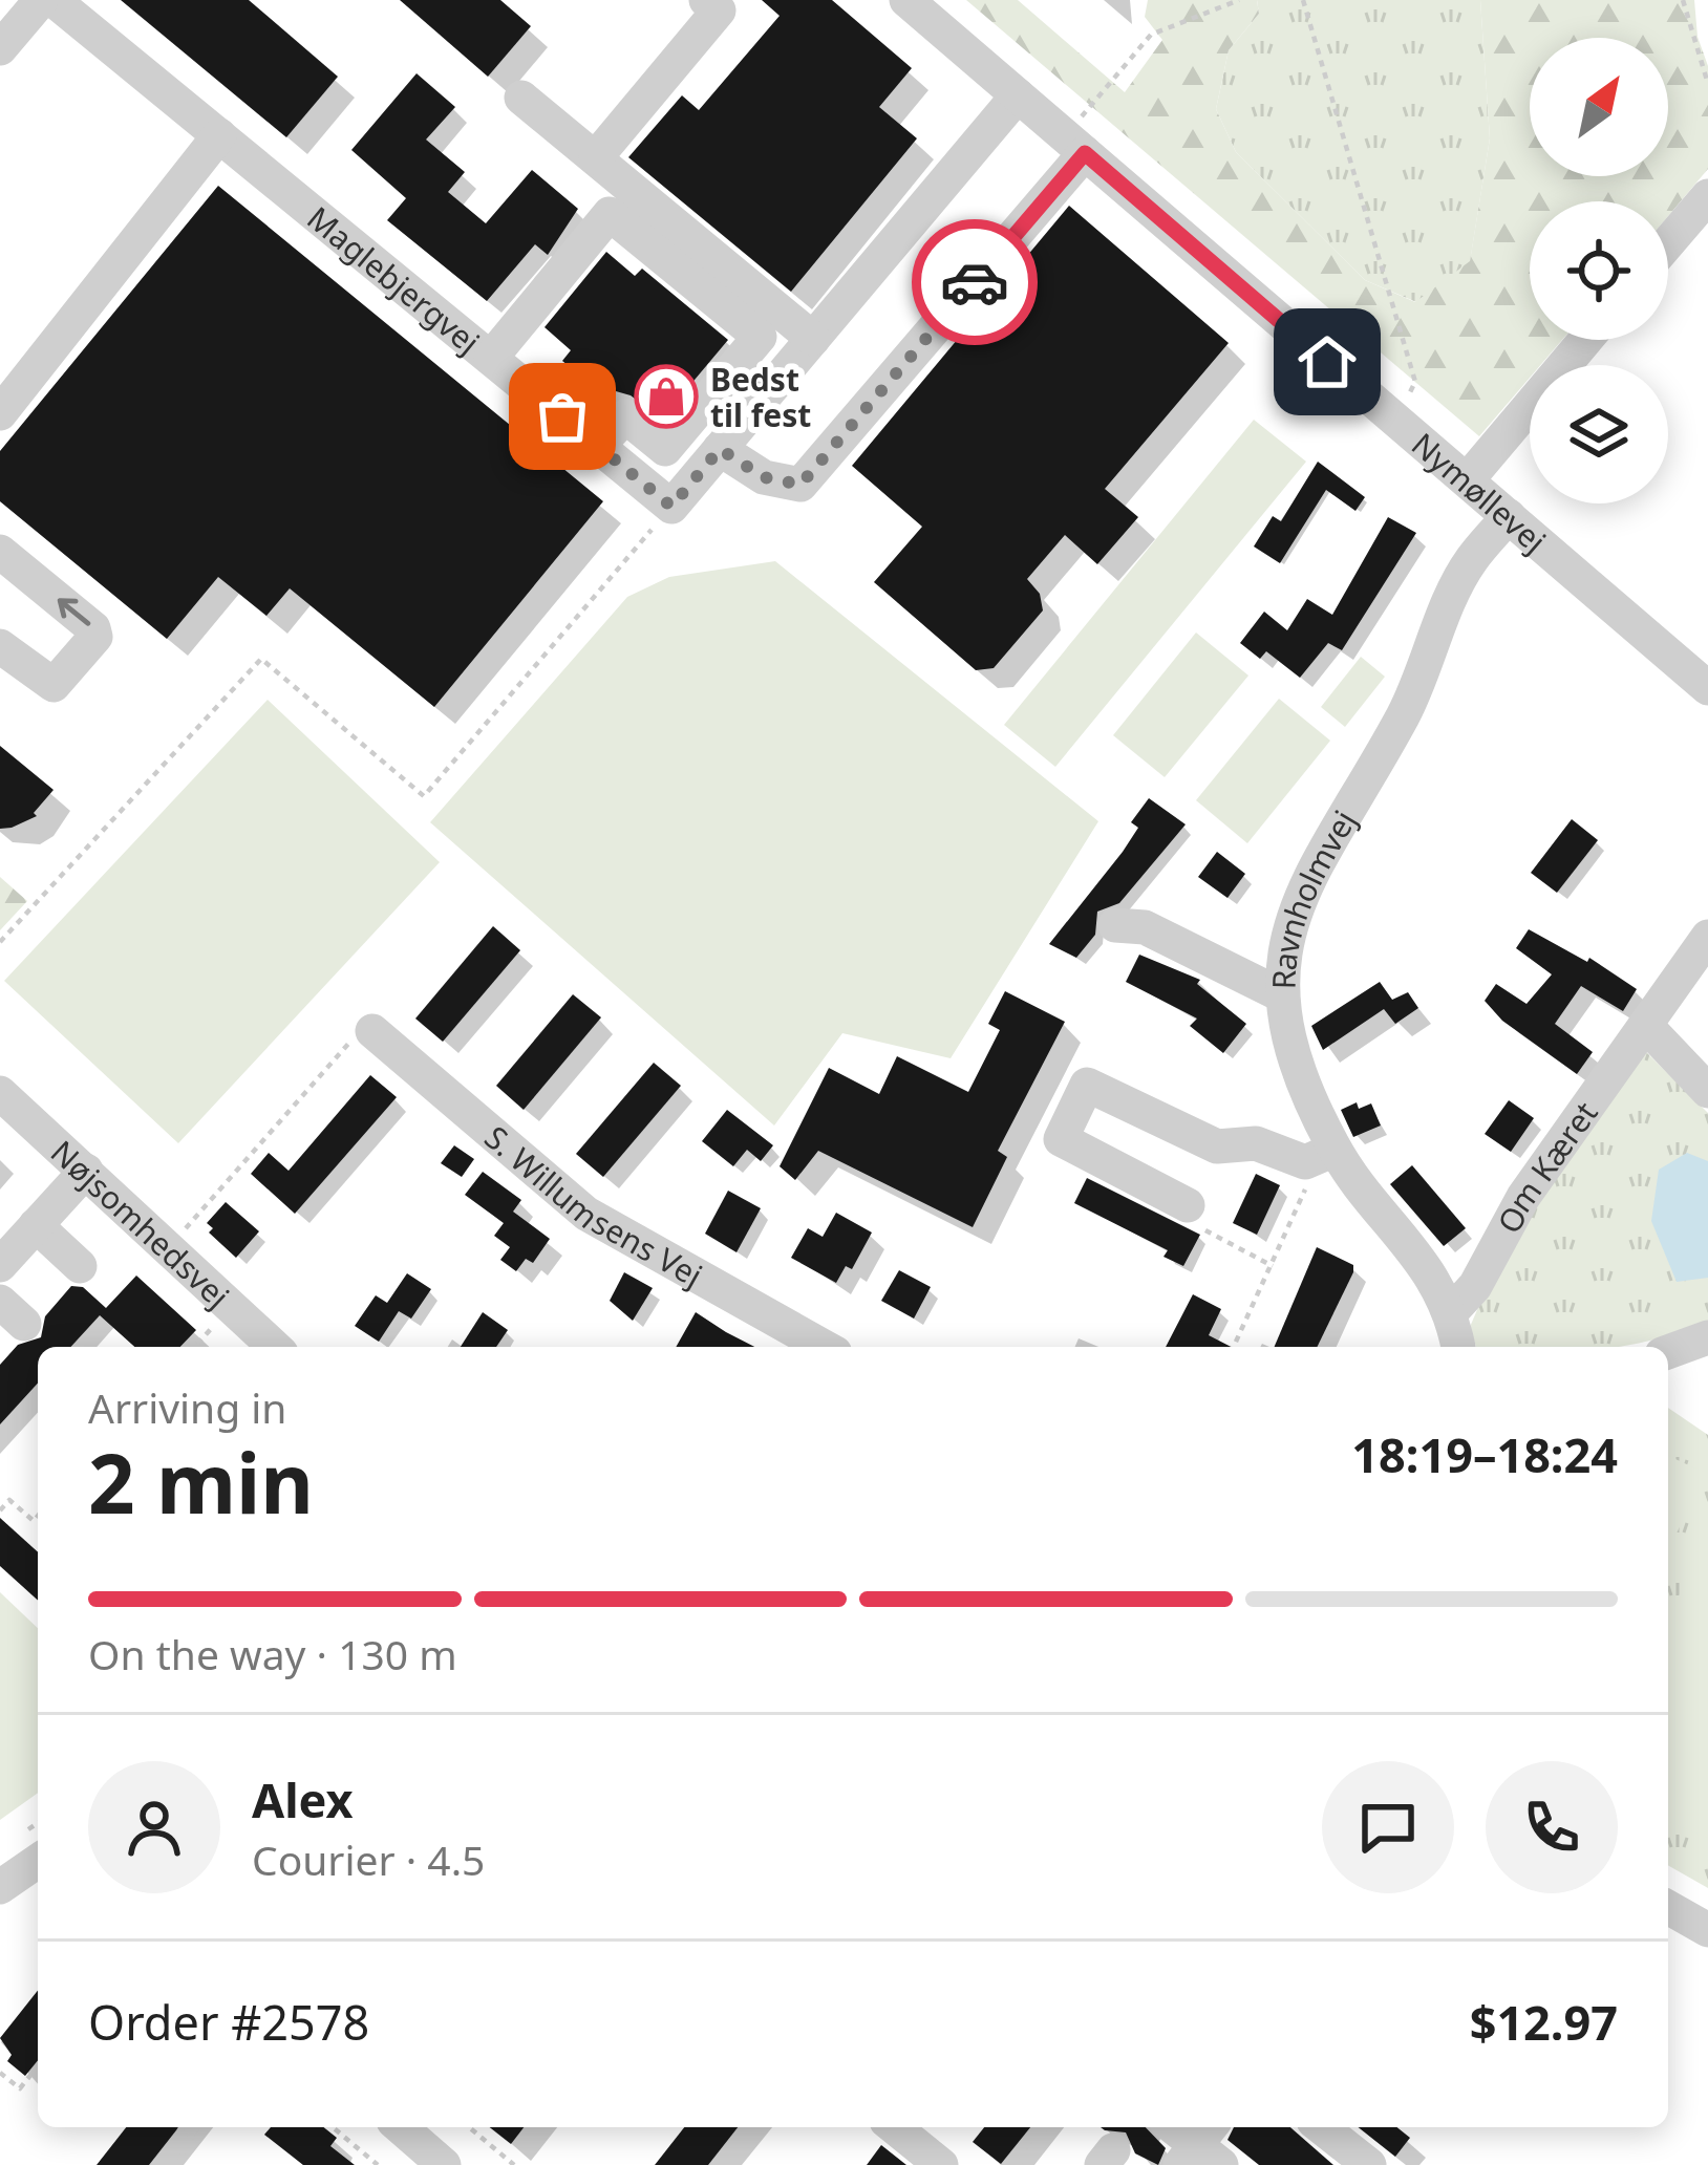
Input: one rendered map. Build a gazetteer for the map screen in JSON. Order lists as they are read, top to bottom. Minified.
{"streets":{"street":["Maglebjergvej","Nymøllevej","Ravnholmvej","Om Kæret","S. Willumsens Vej","Nøjsomhedsvej"]},"crossings":[["Nymøllevej","Ravnholmvej"],["Ravnholmvej","Om Kæret"]],"places":{"shop":["Bedst til fest"]},"north":"top right","page":{"heading":["2 min","Arriving in","18:19–18:24"],"panel":["Alex","Courier · 4.5","Order #2578","$12.97"],"bar":"On the way · 130 m"}}
